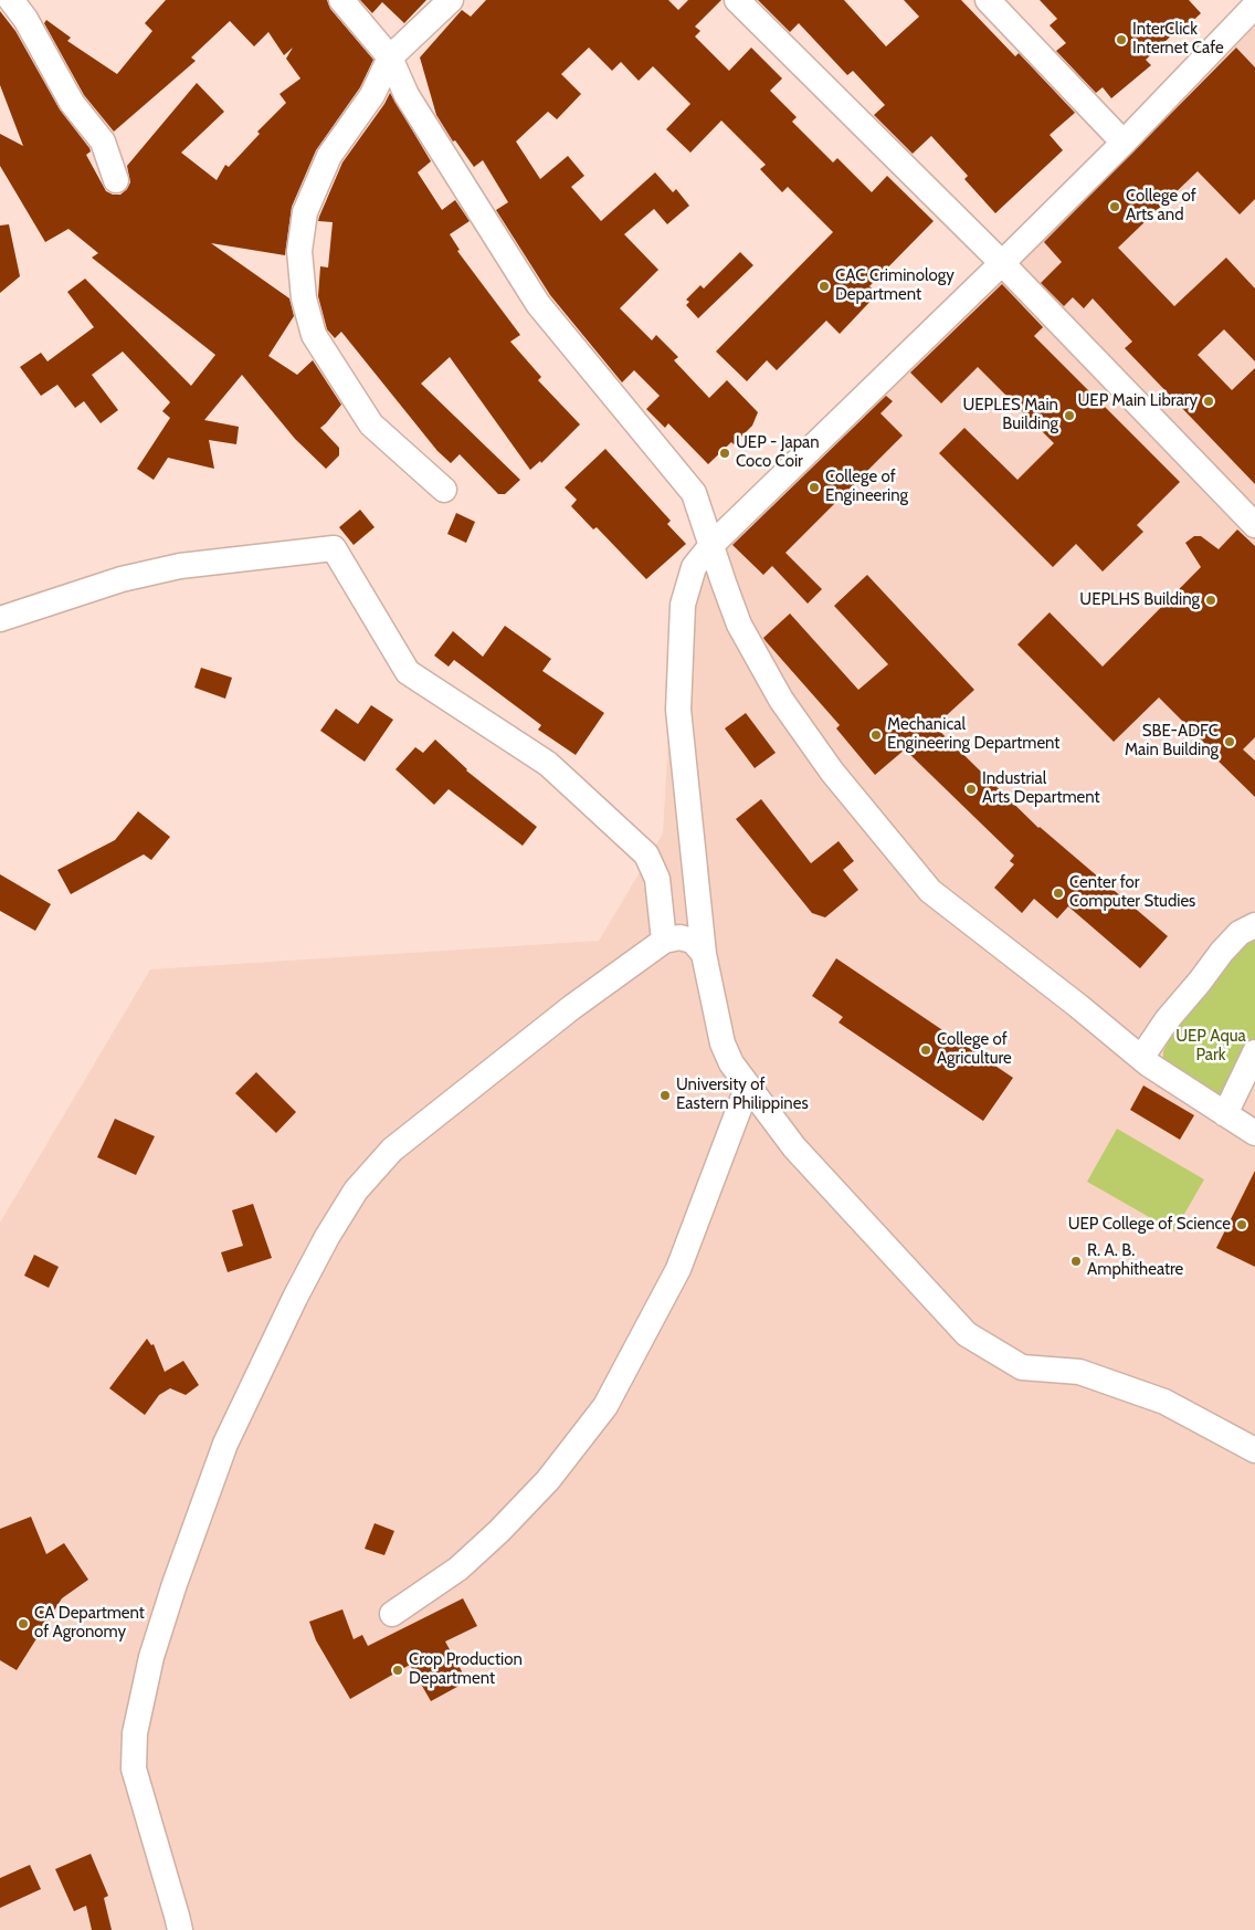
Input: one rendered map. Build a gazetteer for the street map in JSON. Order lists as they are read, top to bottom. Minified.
{"parks":["UEP Aqua Park"],"places":["InterClick Internet Cafe","College of Arts and","CAC Criminology Department","UEP Main Library","UEPLES Main Building","UEP - Japan Coco Coir","College of Engineering","UEPLHS Building","Mechanical Engineering Department","SBE-ADFC Main Building","Industrial Arts Department","Center for Computer Studies","College of Agriculture","University of Eastern Philippines","UEP College of Science","R. A. B. Amphitheatre","CA Department of Agronomy","Crop Production Department"]}
